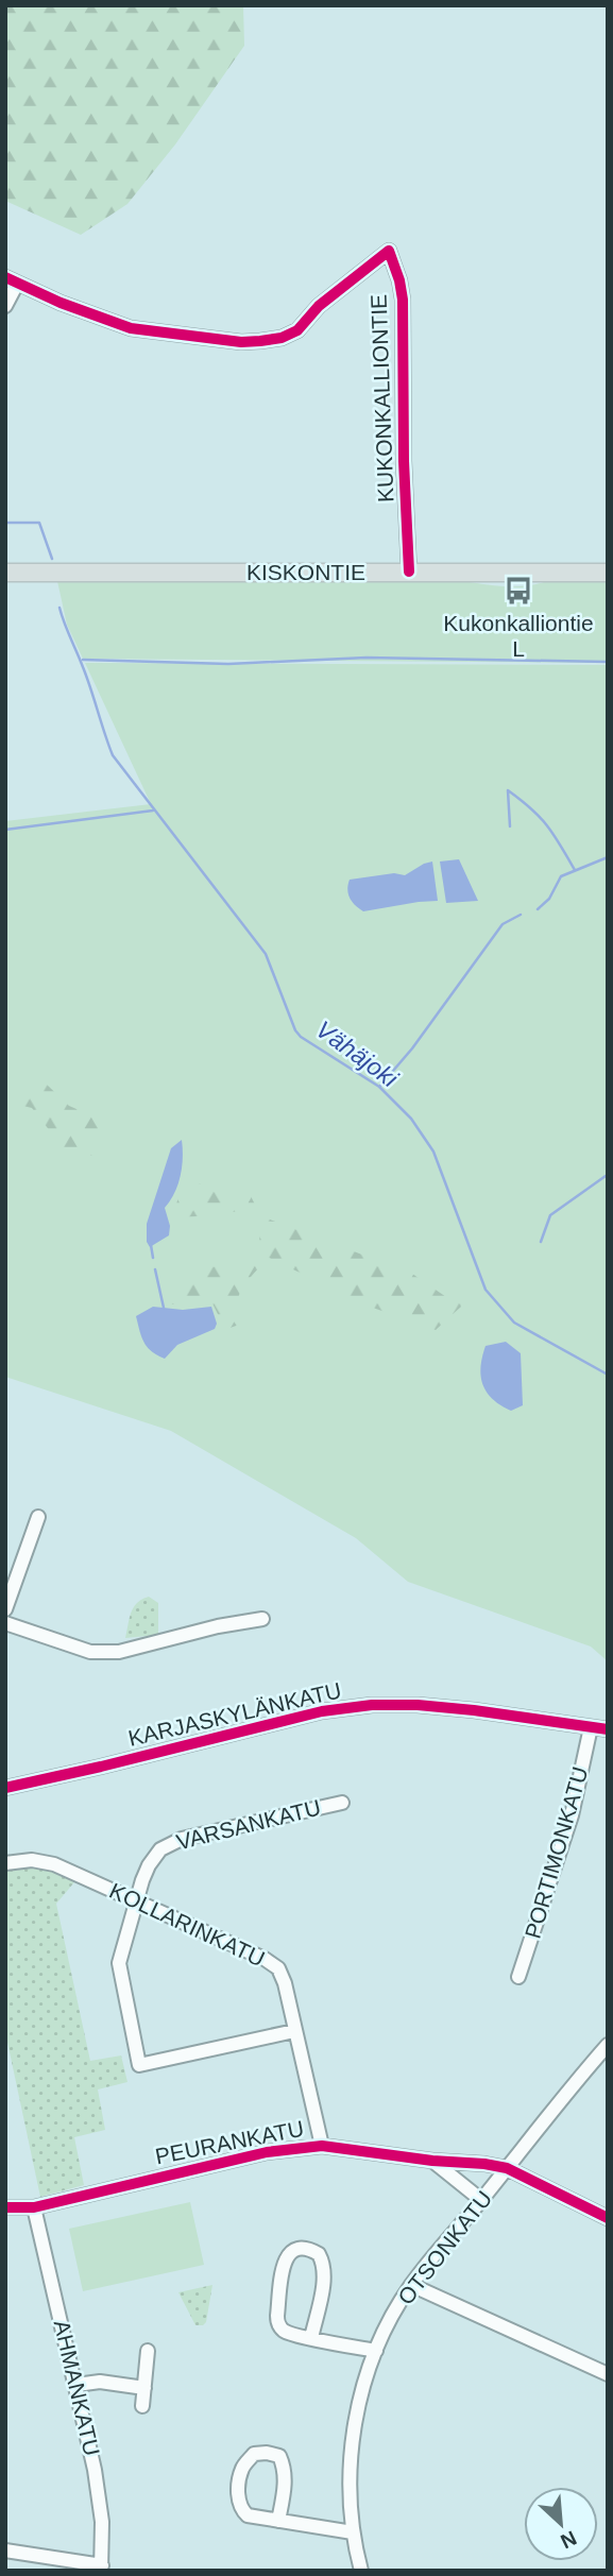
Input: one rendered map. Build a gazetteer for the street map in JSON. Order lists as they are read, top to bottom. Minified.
{"streets":{"main road":["KISKONTIE"],"street":["KUKONKALLIONTIE","KARJASKYLÄNKATU","VARSANKATU","PORTIMONKATU","KOLLARINKATU","PEURANKATU","OTSONKATU","AHMANKATU"]},"crossings":[["KUKONKALLIONTIE","KISKONTIE"],["KARJASKYLÄNKATU","PORTIMONKATU"],["VARSANKATU","KOLLARINKATU"],["KOLLARINKATU","PEURANKATU"],["PEURANKATU","OTSONKATU"],["PEURANKATU","AHMANKATU"]],"water":["Vähäjoki"],"places":{"bus stop":["Kukonkalliontie L"]},"north":"bottom right"}
